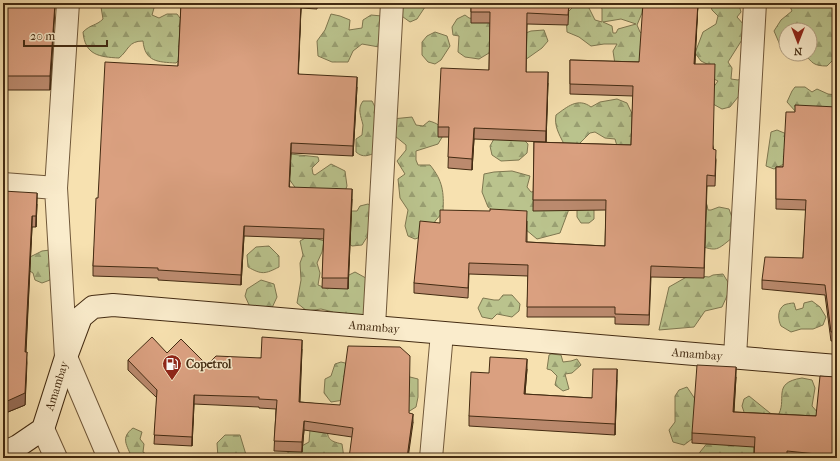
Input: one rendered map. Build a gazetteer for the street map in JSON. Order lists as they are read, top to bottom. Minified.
{"streets":{"street":["Amambay"]},"places":{"fuel station":["Copetrol"]},"scale_bar":"20 m","north":"bottom"}
